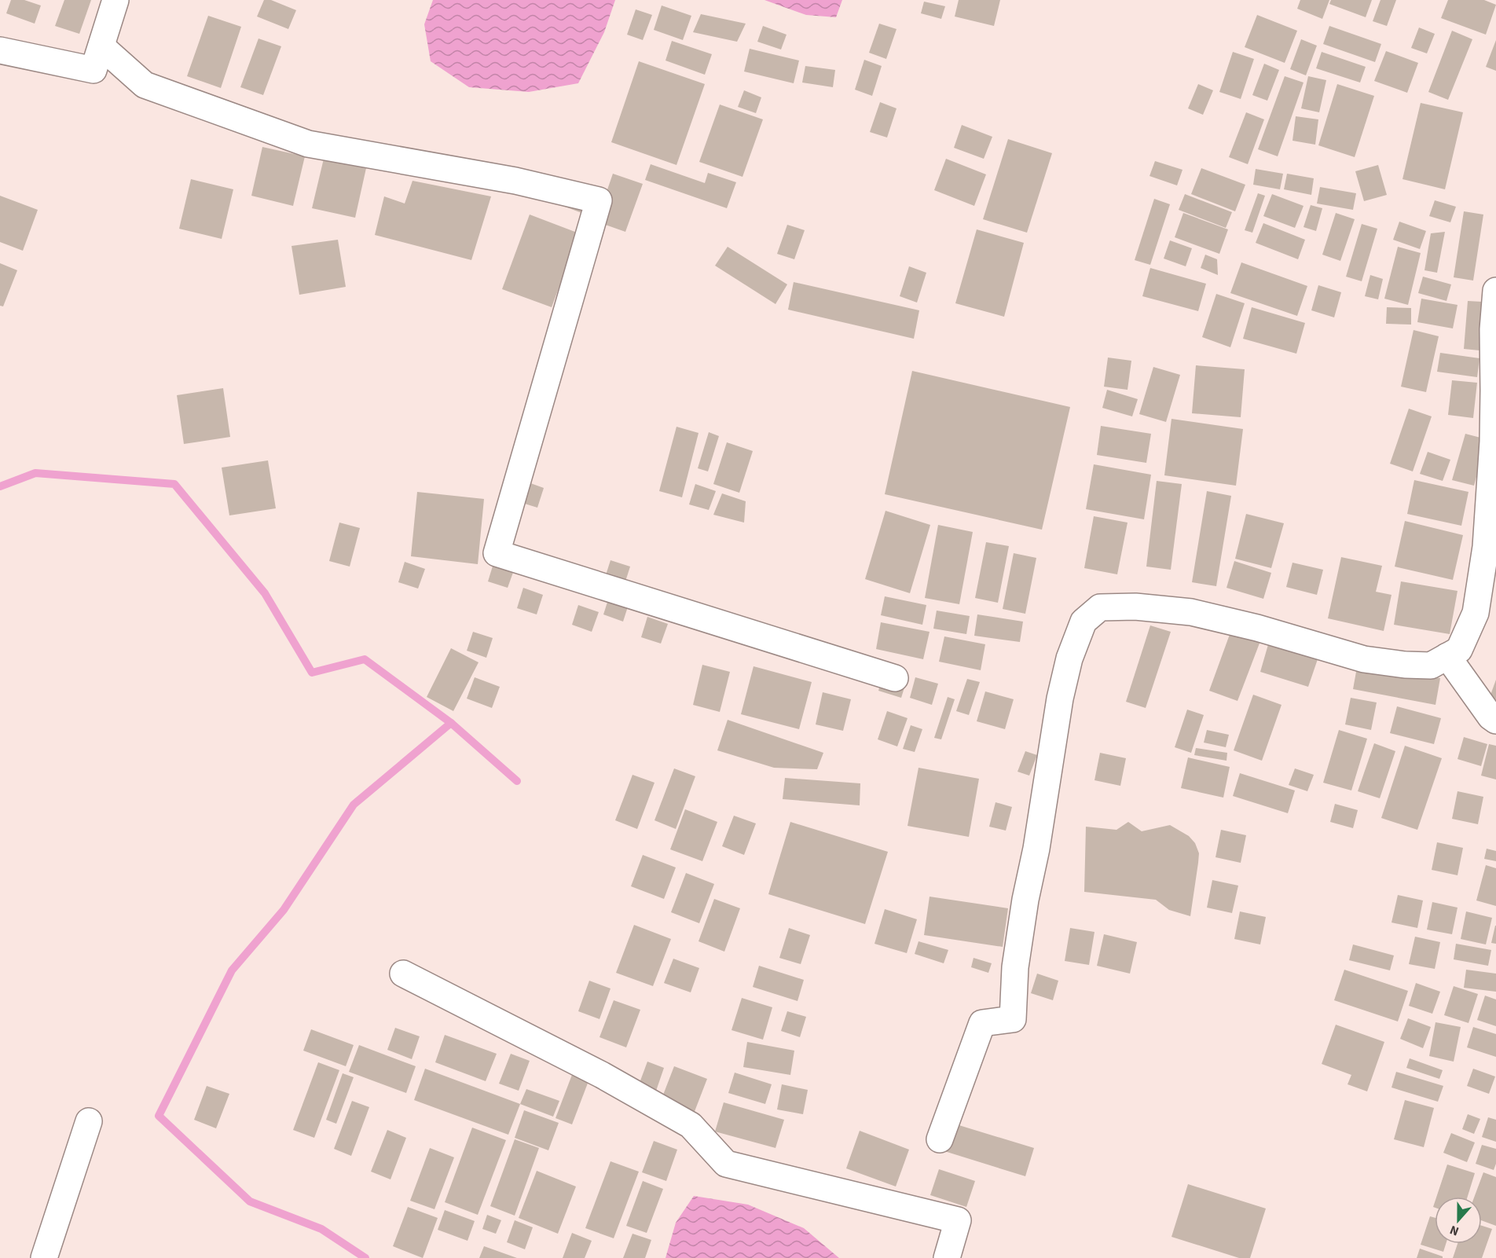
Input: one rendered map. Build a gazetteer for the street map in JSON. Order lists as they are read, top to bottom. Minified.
{"north":"bottom"}
